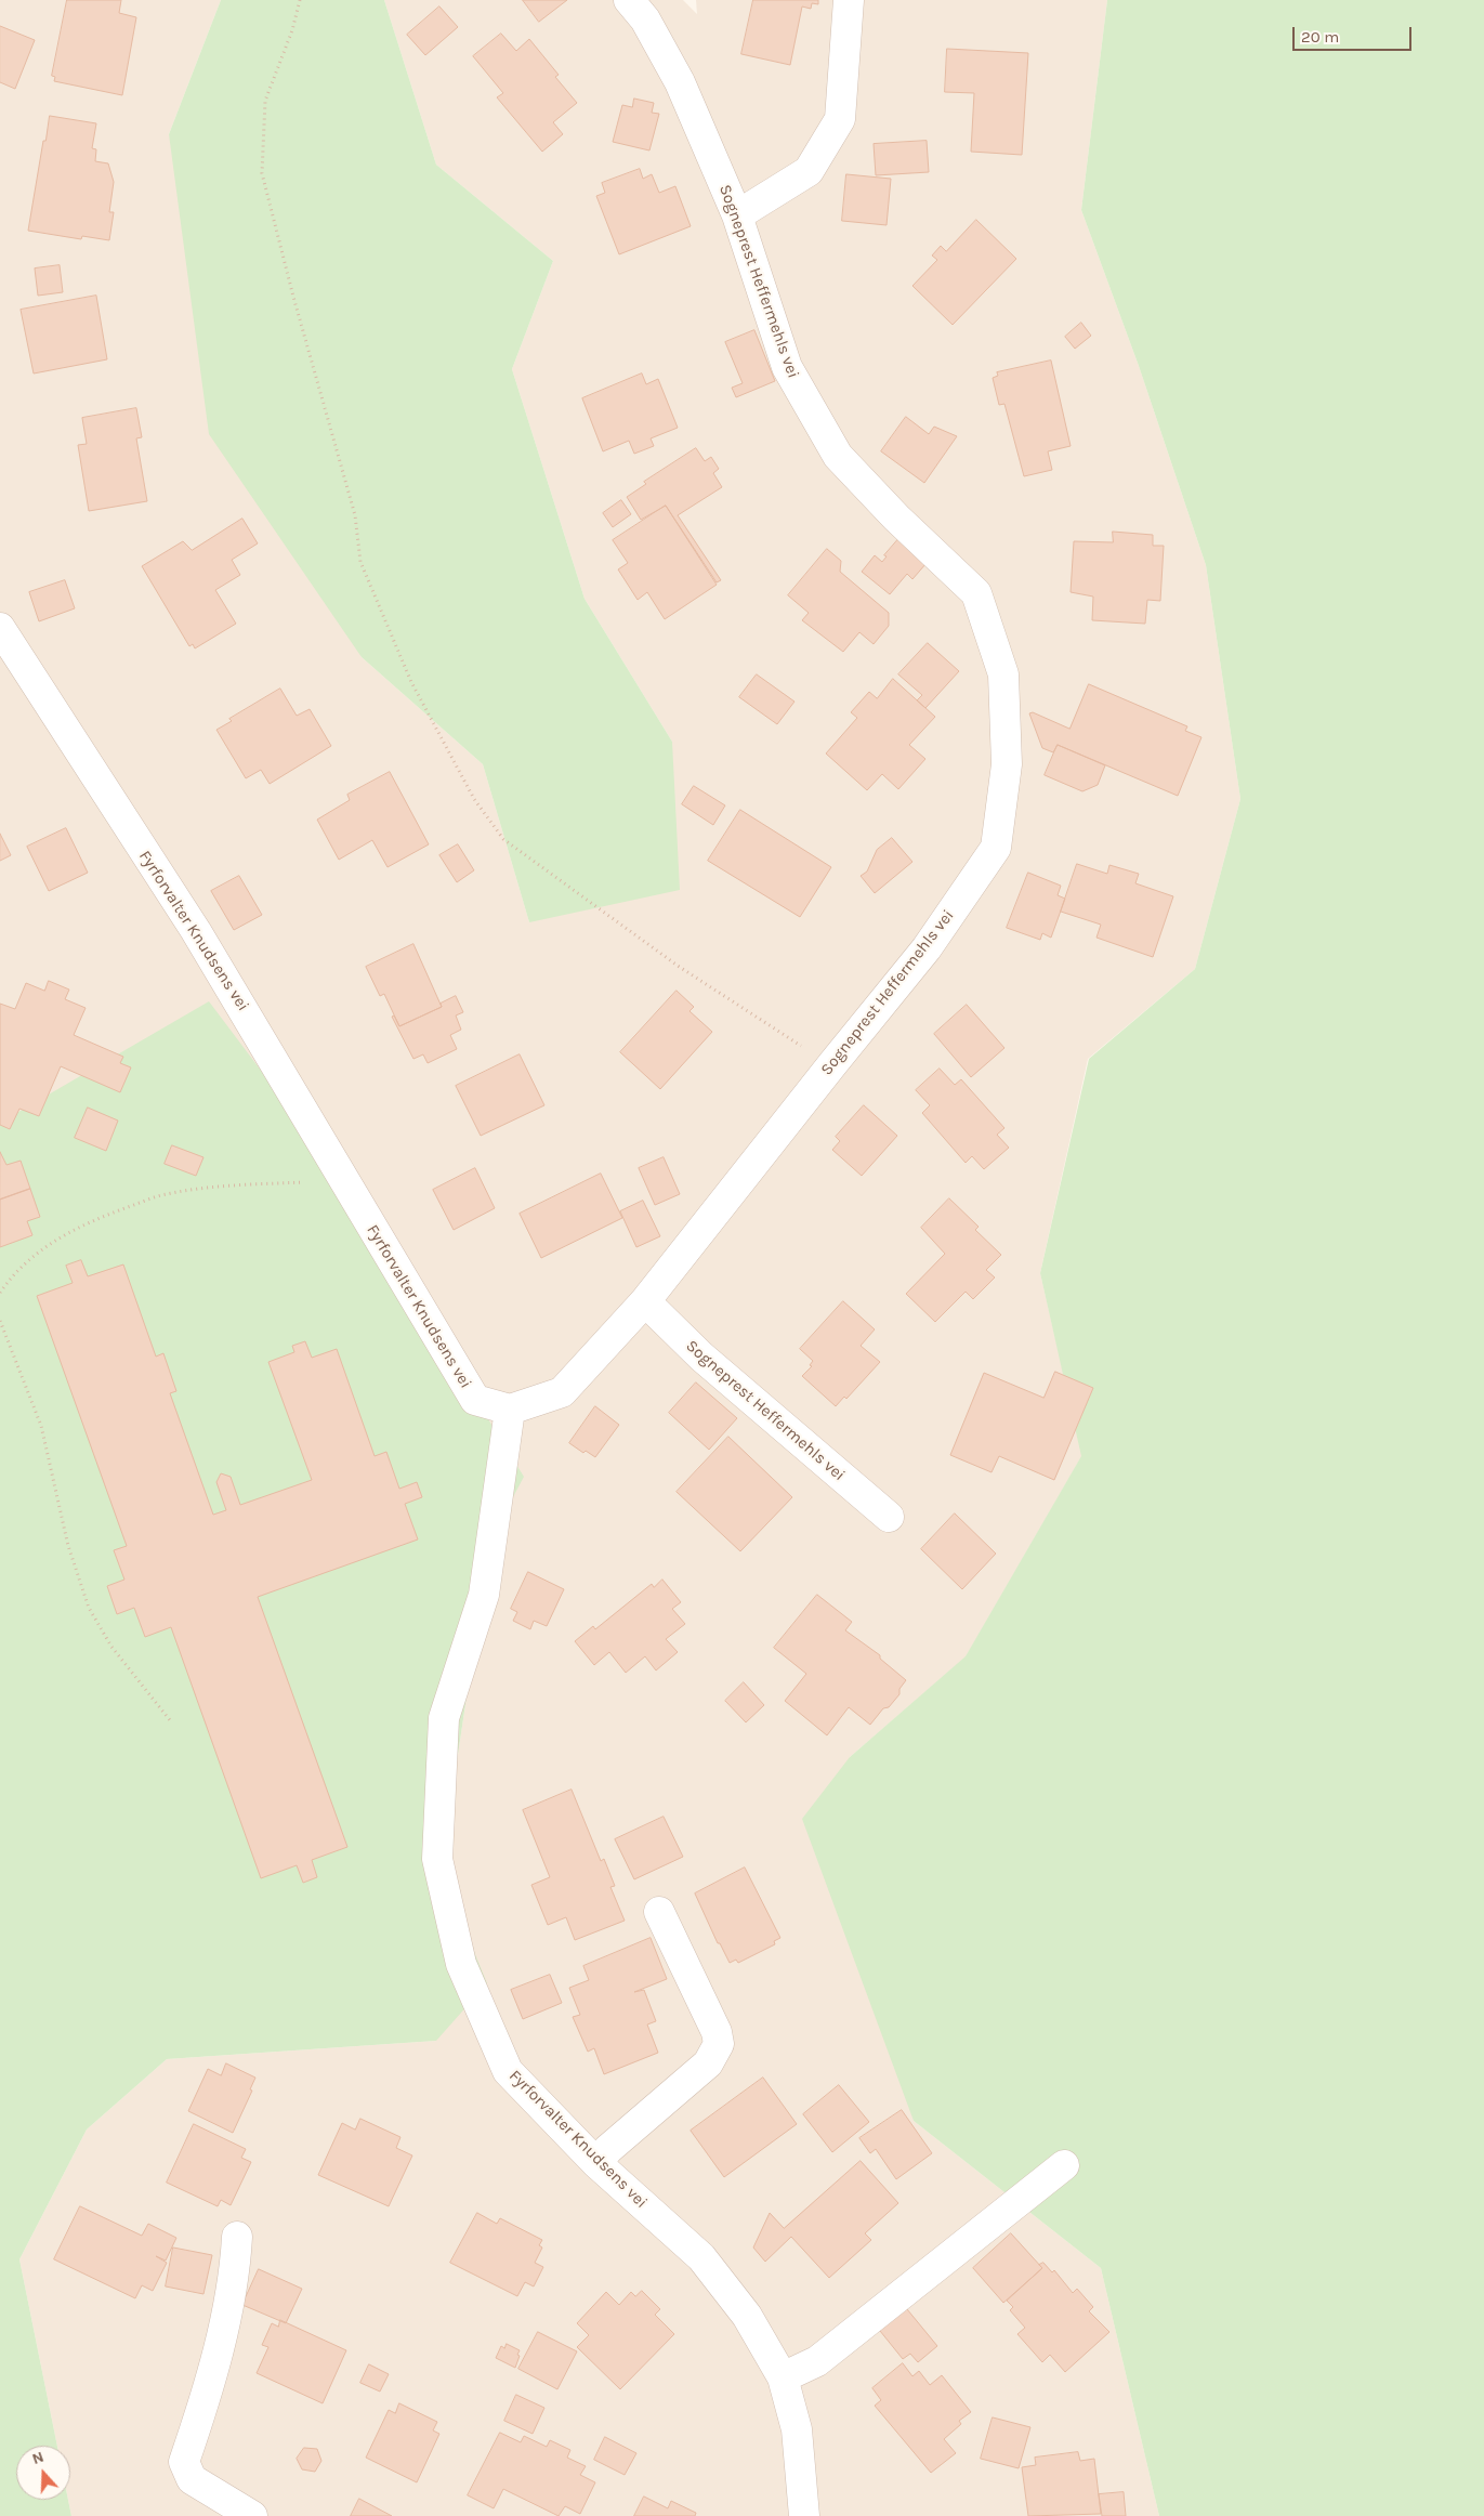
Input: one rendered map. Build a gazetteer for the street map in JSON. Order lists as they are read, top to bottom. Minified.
{"streets":{"street":["Sogneprest Heffermehls vei","Fyrforvalter Knudsens vei"]},"crossings":[["Sogneprest Heffermehls vei","Fyrforvalter Knudsens vei"]],"scale_bar":"20 m","north":"top"}
